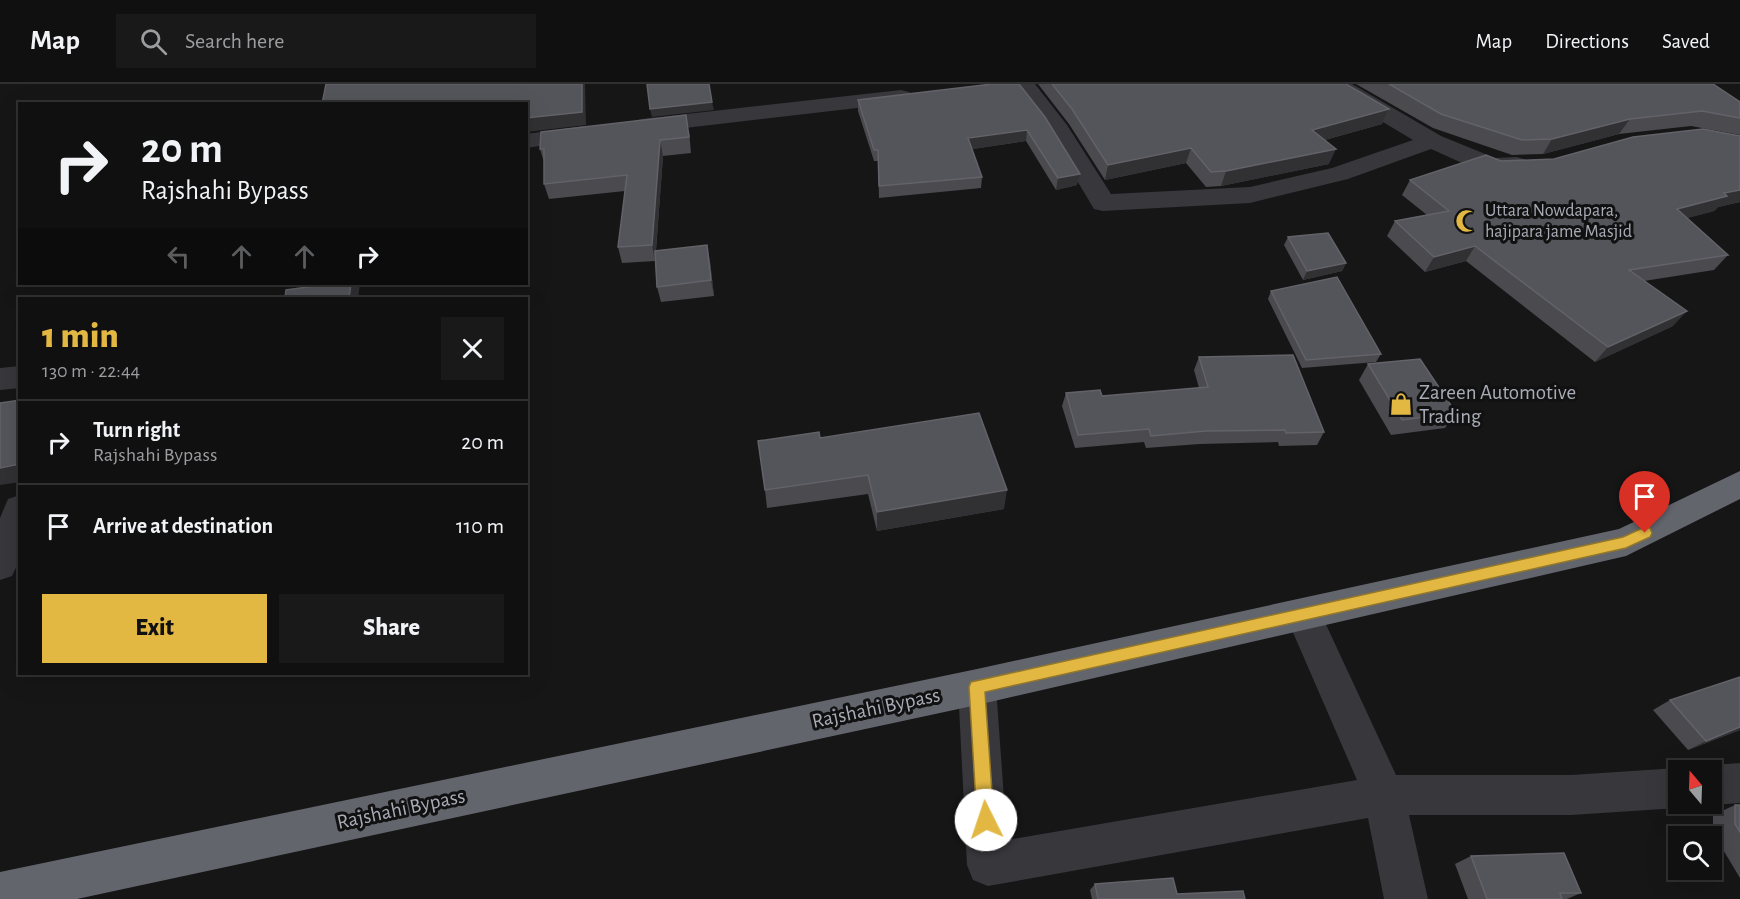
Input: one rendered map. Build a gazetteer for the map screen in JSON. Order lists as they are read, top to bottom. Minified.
{"streets":{"highway":["Rajshahi Bypass"]},"places":{"mosque":["Uttara Nowdapara, hajipara jame Masjid"],"shop":["Zareen Automotive Trading"]},"north":"top","page":{"header":"Map","search":"Search here","nav":["Map","Directions","Saved"],"turn":["20 m","Rajshahi Bypass"],"heading":["1 min","130 m · 22:44"],"list":[{"name":"Turn right","note":"Rajshahi Bypass","value":"20 m"},{"name":"Arrive at destination","value":"110 m"}],"buttons":["Exit","Share"]}}
